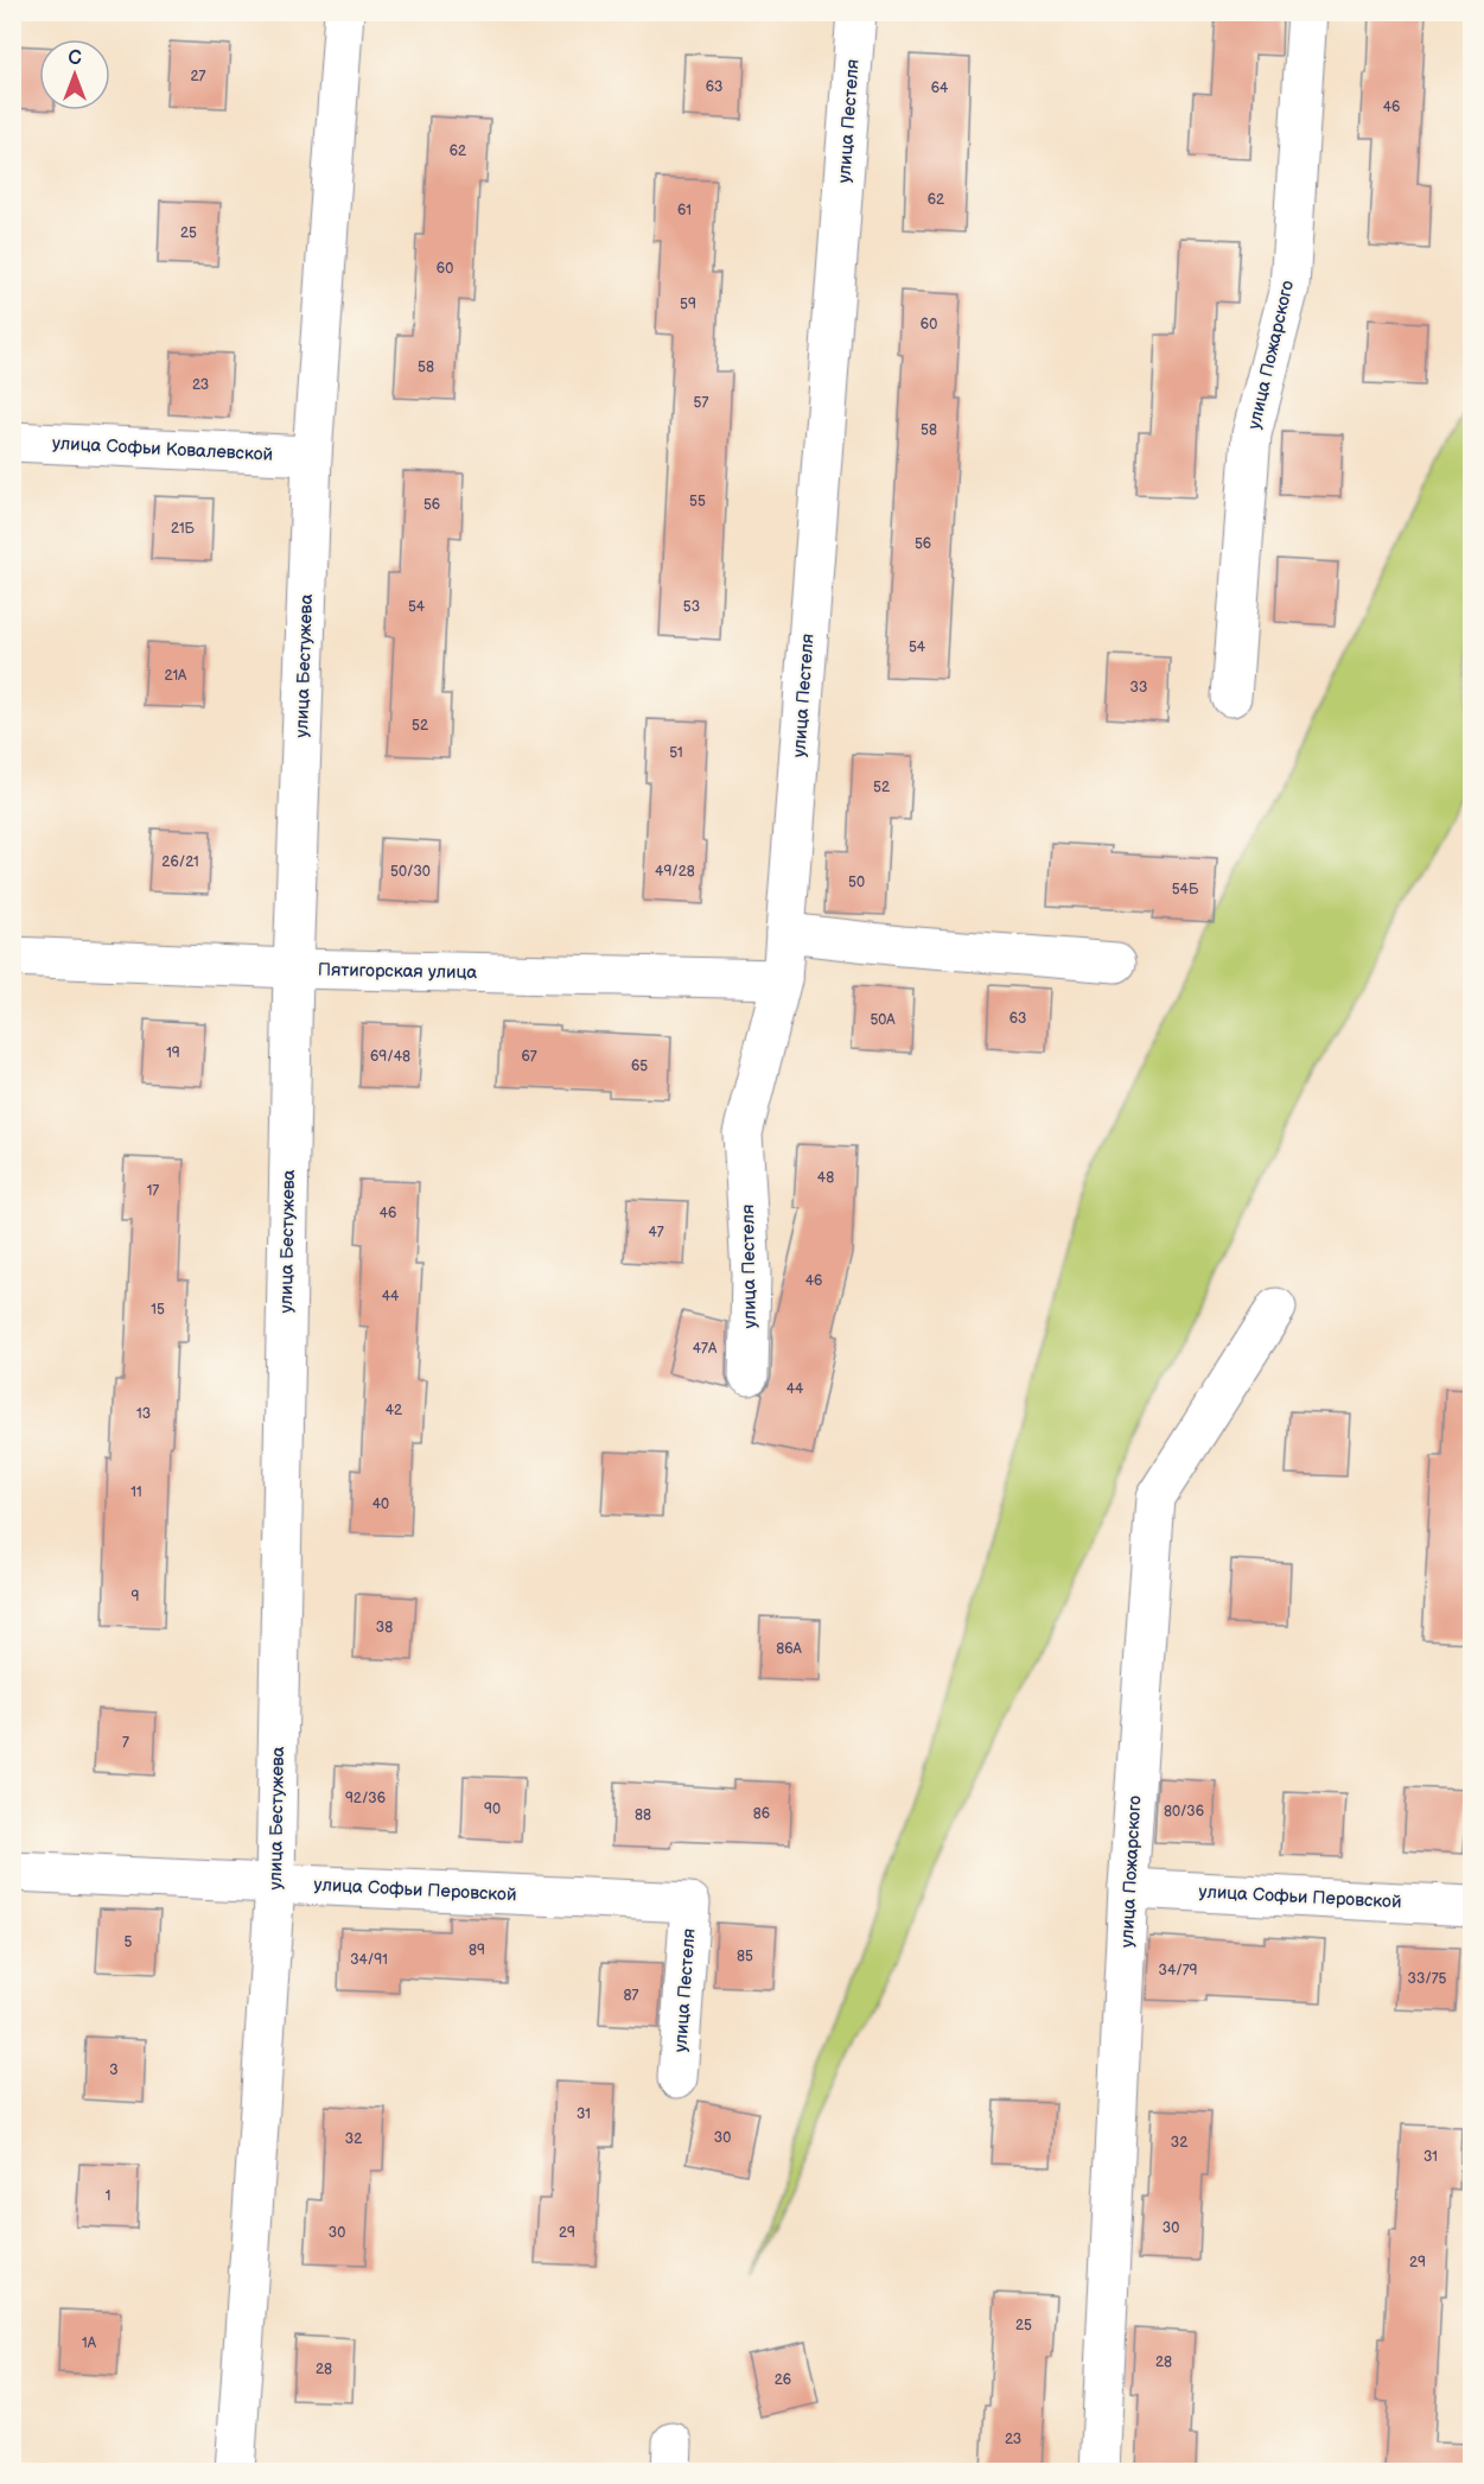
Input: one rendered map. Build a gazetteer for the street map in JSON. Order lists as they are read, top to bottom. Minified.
{"streets":{"street":["улица Пестеля","улица Пожарского","улица Софьи Ковалевской","улица Бестужева","Пятигорская улица","улица Софьи Перовской"]},"crossings":[["улица Пестеля","Пятигорская улица"],["улица Пестеля","улица Софьи Перовской"],["улица Пожарского","улица Софьи Перовской"],["улица Софьи Ковалевской","улица Бестужева"],["улица Бестужева","Пятигорская улица"],["улица Бестужева","улица Софьи Перовской"]],"house_numbers":["27","63","64","46","62","62","61","25","60","59","60","58","23","57","58","55","56","21Б","56","54","53","54","21А","33","52","51","52","26/21","50/30","49/28","50","54Б","63","50А","19","69/48","67","65","48","17","46","47","46","44","15","47А","44","42","13","11","40","9","38","86А","7","92/36","90","80/36","86","88","5","89","85","34/91","34/79","33/75","87","3","31","30","32","32","31","1","30","30","29","29","25","1А","28","28","26","23"],"north":"top"}
